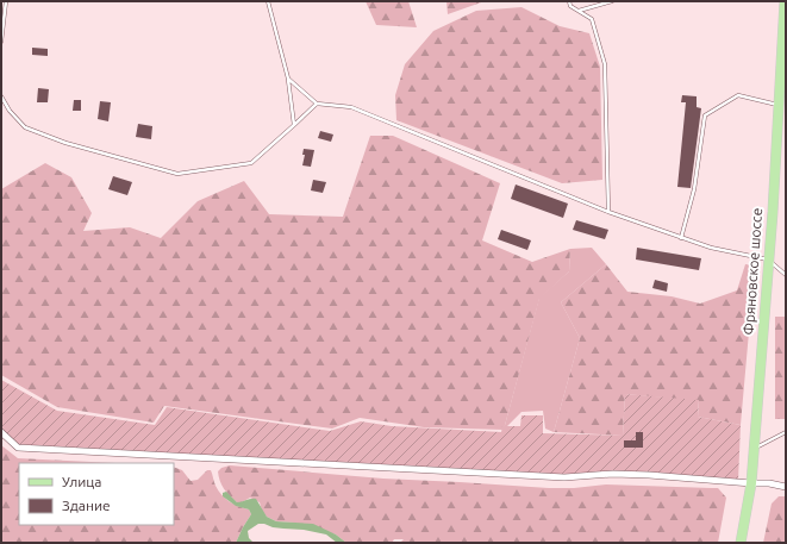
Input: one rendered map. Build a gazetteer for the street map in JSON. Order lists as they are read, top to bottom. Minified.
{"streets":{"main road":["Фряновское шоссе"]},"legend":["Улица","Здание"]}
